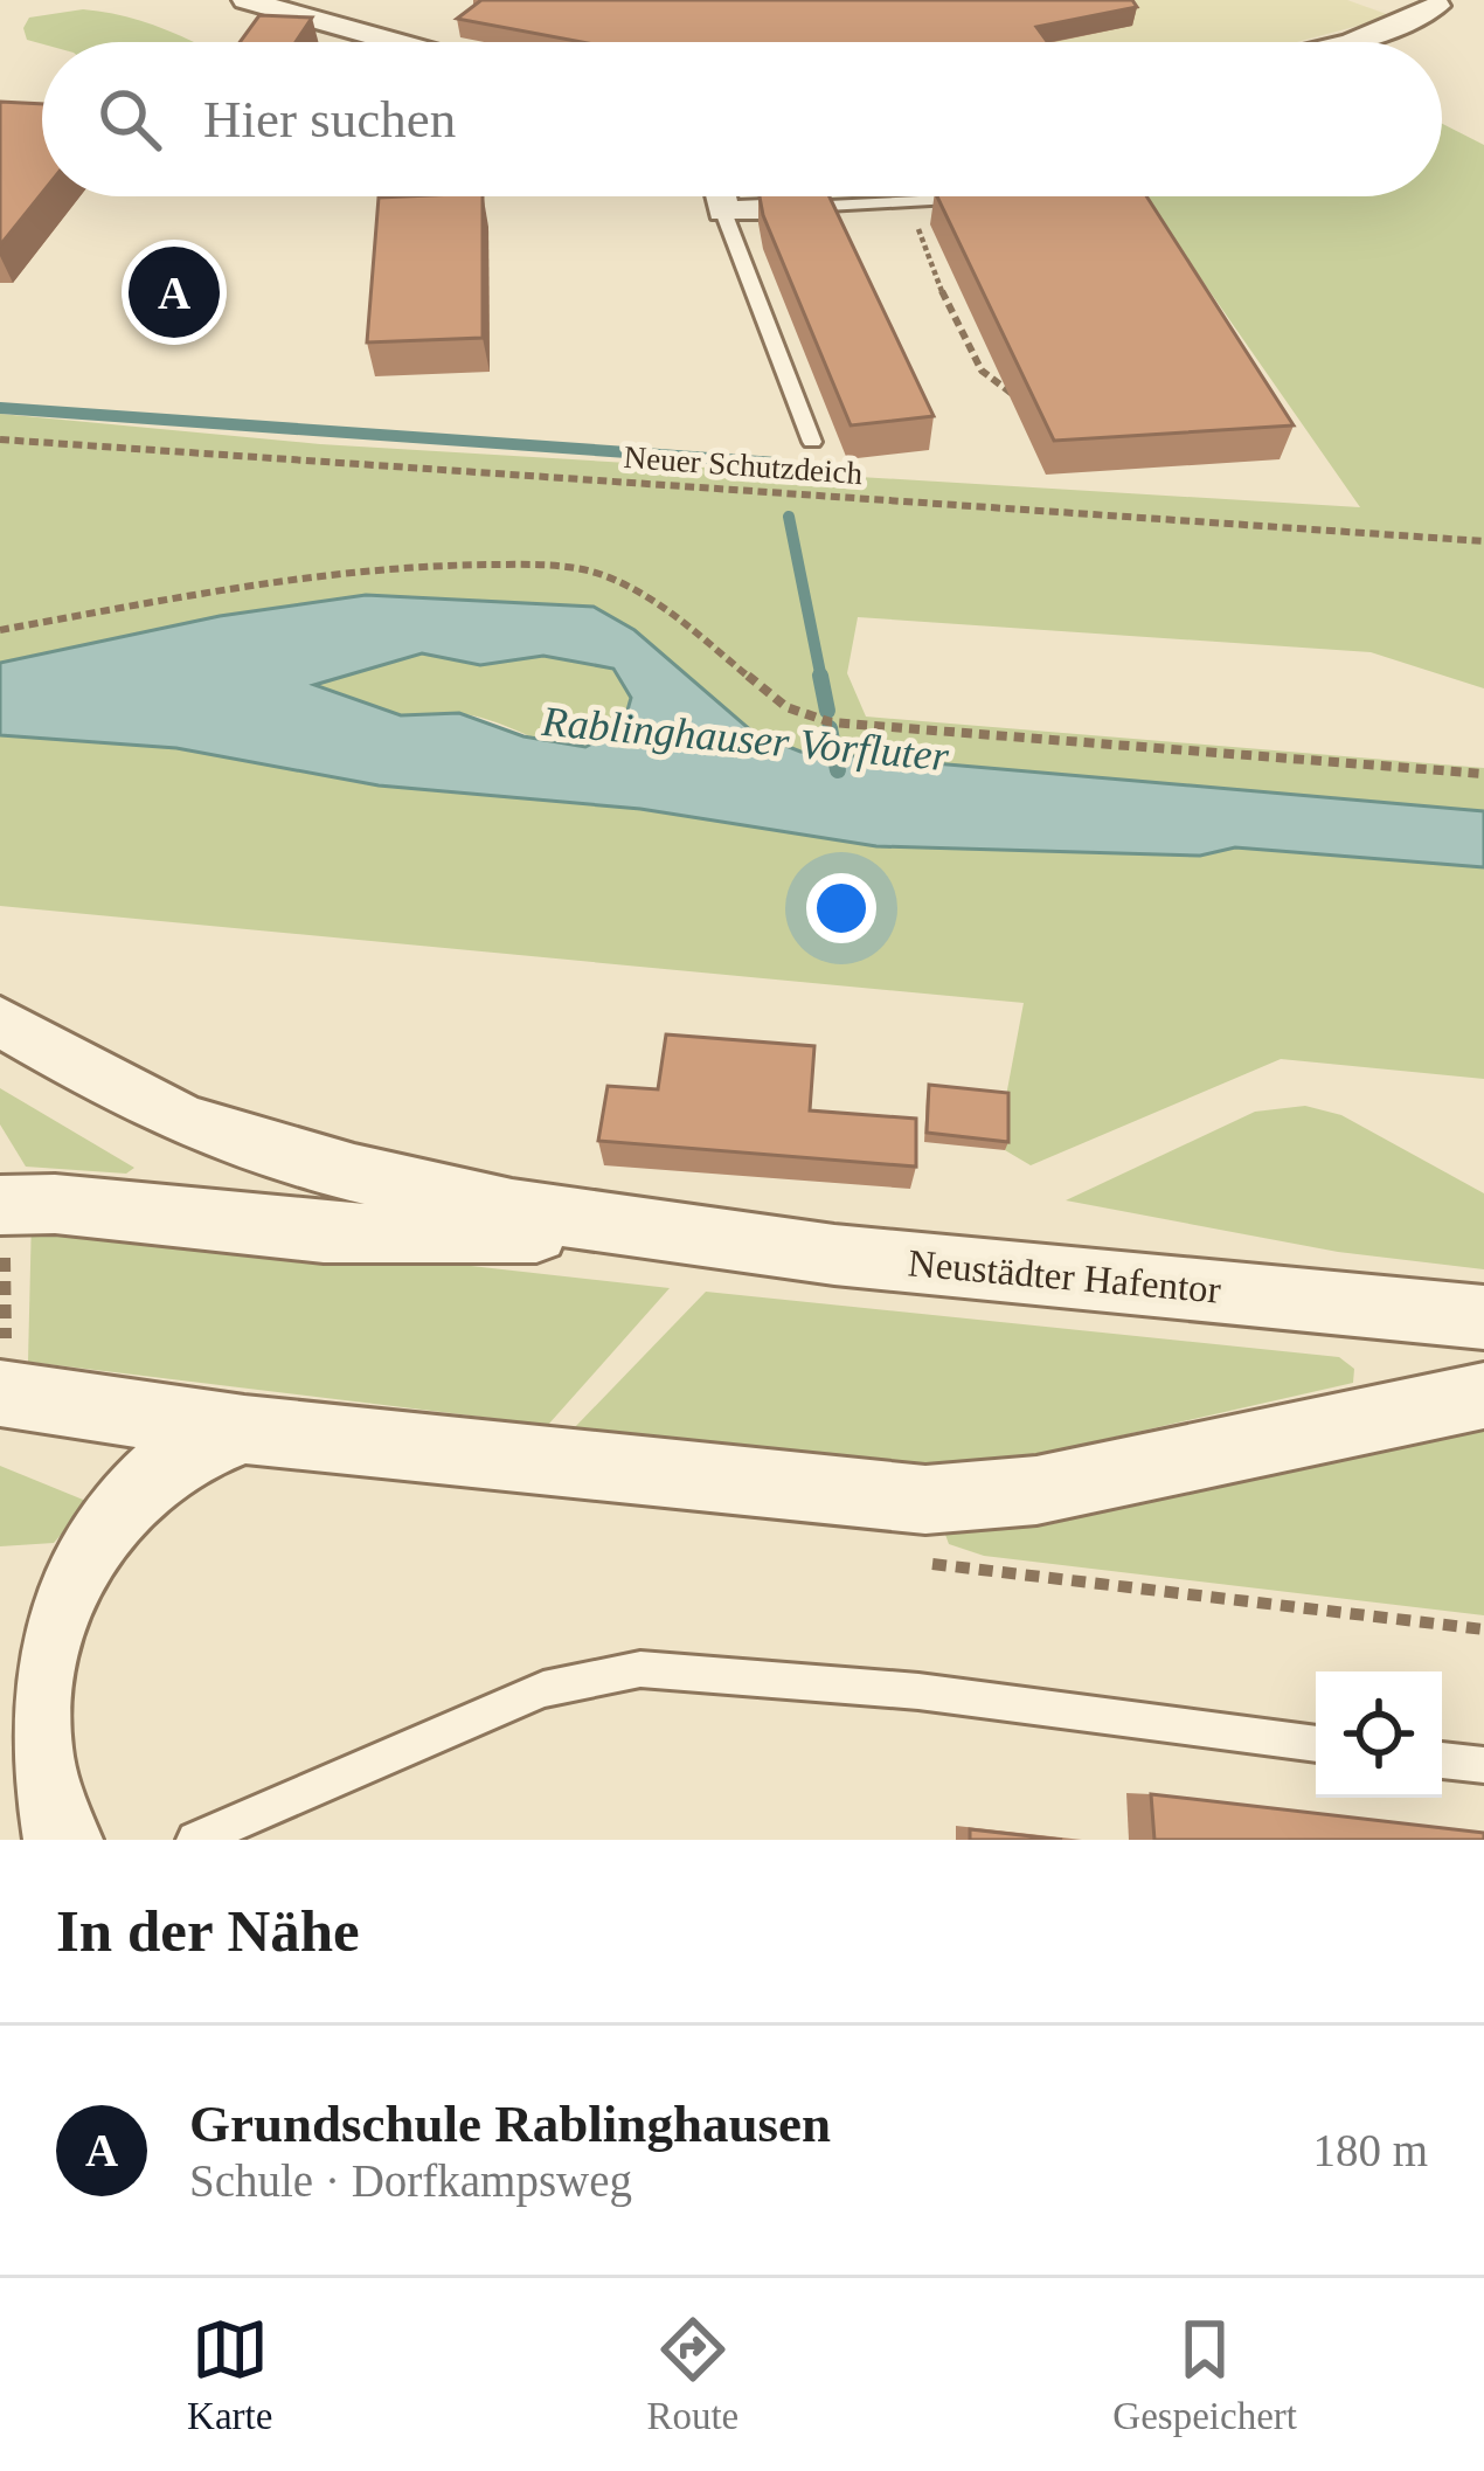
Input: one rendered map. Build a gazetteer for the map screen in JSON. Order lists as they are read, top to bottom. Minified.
{"streets":{"street":["Neustädter Hafentor"],"path":["Neuer Schutzdeich"]},"water":["Rablinghauser Vorfluter"],"page":{"search":"Hier suchen","pins":"A","heading":"In der Nähe","list":[{"mark":"A","name":"Grundschule Rablinghausen","note":"Schule · Dorfkampsweg","value":"180 m"}],"nav":["Karte","Route","Gespeichert"]}}
